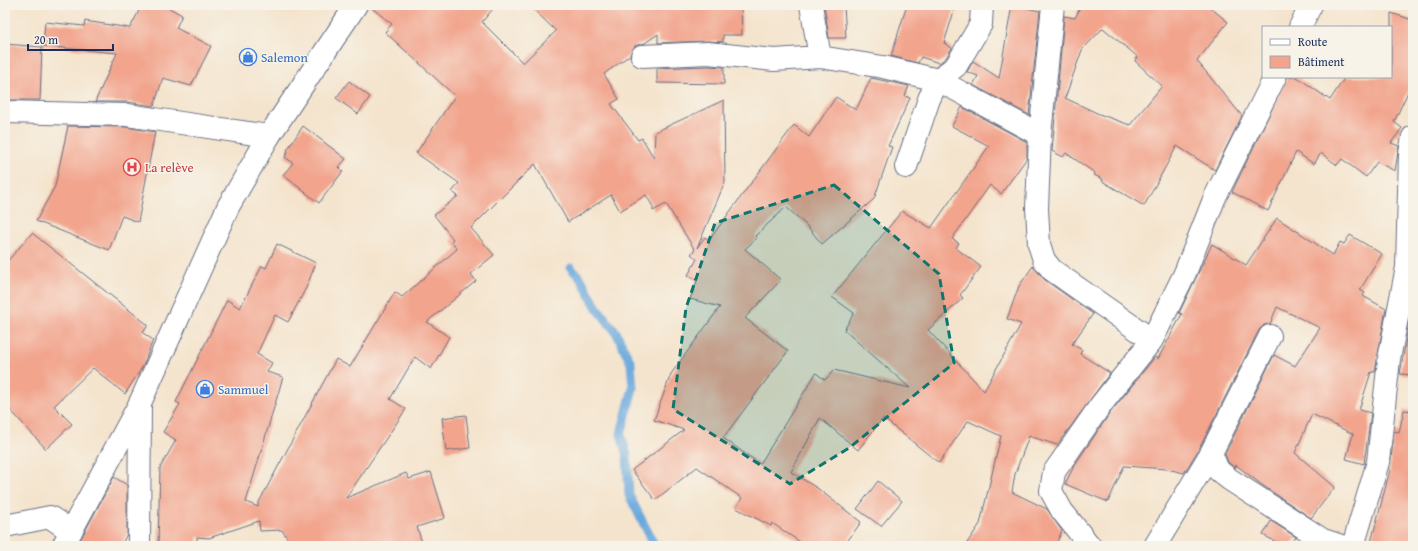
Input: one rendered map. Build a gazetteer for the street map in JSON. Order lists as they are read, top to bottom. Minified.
{"places":{"shop":["Salemon","Sammuel"],"hospital":["La relève"]},"legend":["Route","Bâtiment"],"scale_bar":"20 m"}
